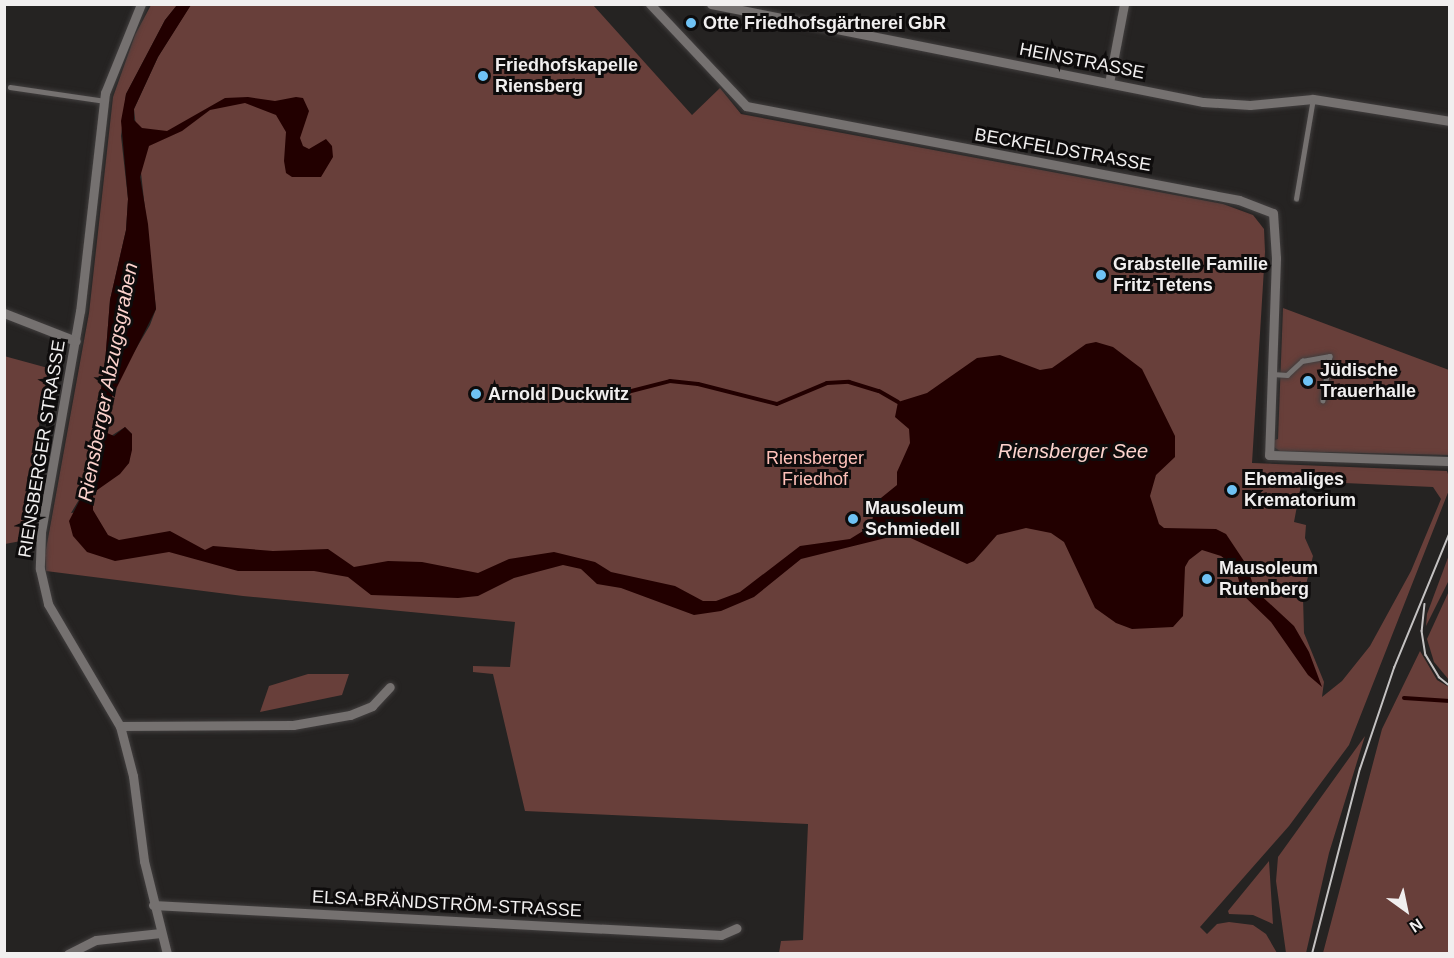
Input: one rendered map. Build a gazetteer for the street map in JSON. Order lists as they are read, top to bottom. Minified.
{"streets":{"street":["HEINSTRASSE","BECKFELDSTRASSE","RIENSBERGER STRASSE","ELSA-BRÄNDSTRÖM-STRASSE"]},"crossings":[["RIENSBERGER STRASSE","ELSA-BRÄNDSTRÖM-STRASSE"]],"water":["Riensberger Abzugsgraben","Riensberger See"],"parks":["Riensberger Friedhof"],"places":["Otte Friedhofsgärtnerei GbR","Friedhofskapelle Riensberg","Grabstelle Familie Fritz Tetens","Jüdische Trauerhalle","Arnold Duckwitz","Ehemaliges Krematorium","Mausoleum Schmiedell","Mausoleum Rutenberg"],"north":"bottom right"}
